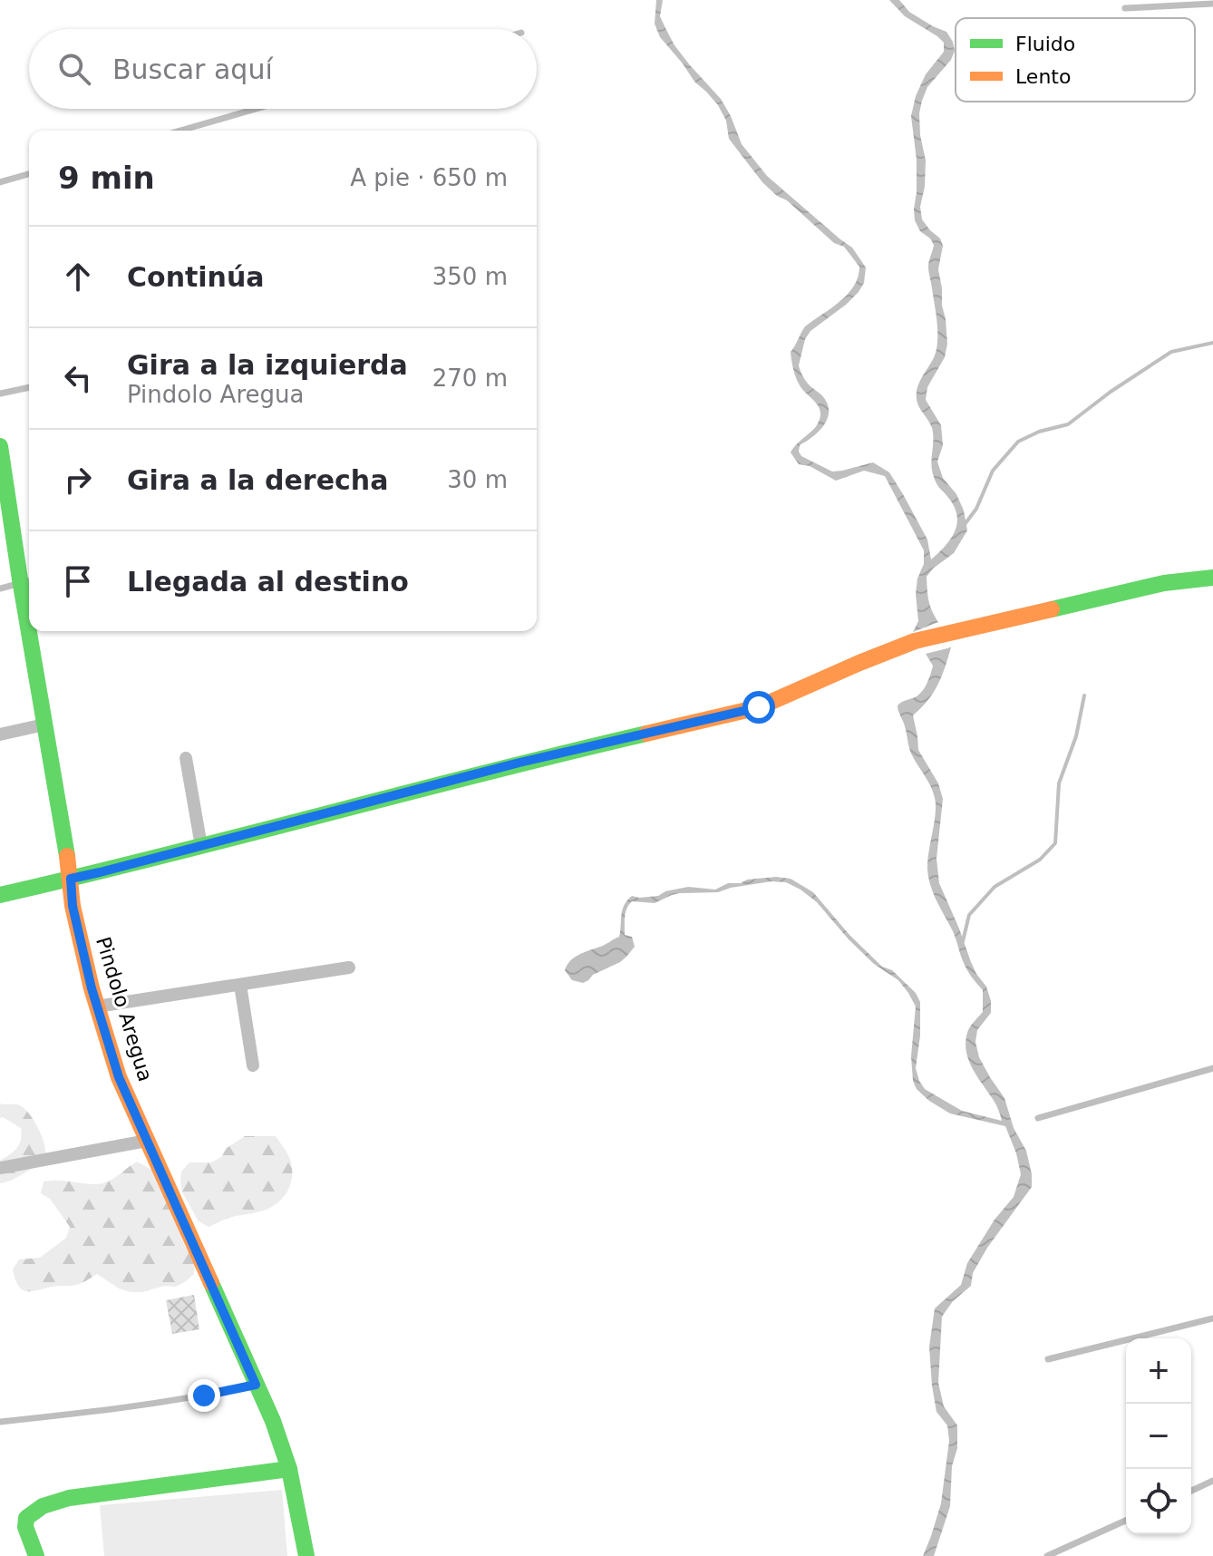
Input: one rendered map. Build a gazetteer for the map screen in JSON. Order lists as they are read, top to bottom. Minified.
{"streets":{"street":["Pindolo Aregua"]},"legend":["Fluido","Lento"],"page":{"search":"Buscar aquí","heading":["9 min","A pie · 650 m"],"list":[["Continúa","350 m"],["Gira a la izquierda","Pindolo Aregua","270 m"],["Gira a la derecha","30 m"],"Llegada al destino"],"map_buttons":["+","−"]}}
